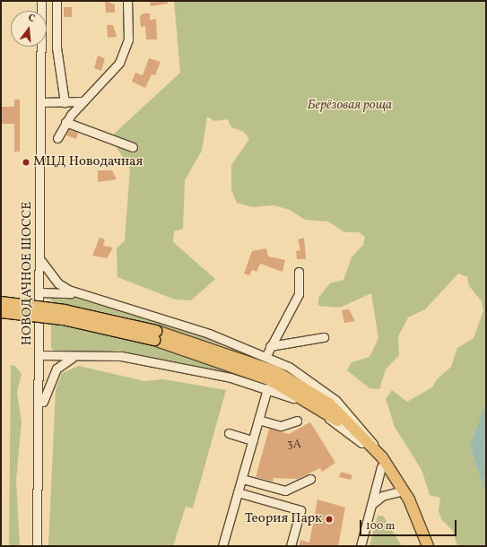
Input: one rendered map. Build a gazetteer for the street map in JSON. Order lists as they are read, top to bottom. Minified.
{"streets":{"street":["НОВОДАЧНОЕ ШОССЕ"]},"parks":["Берёзовая роща"],"places":["МЦД Новодачная","Теория Парк"],"house_numbers":["3А"],"scale_bar":"100 m","north":"top"}
